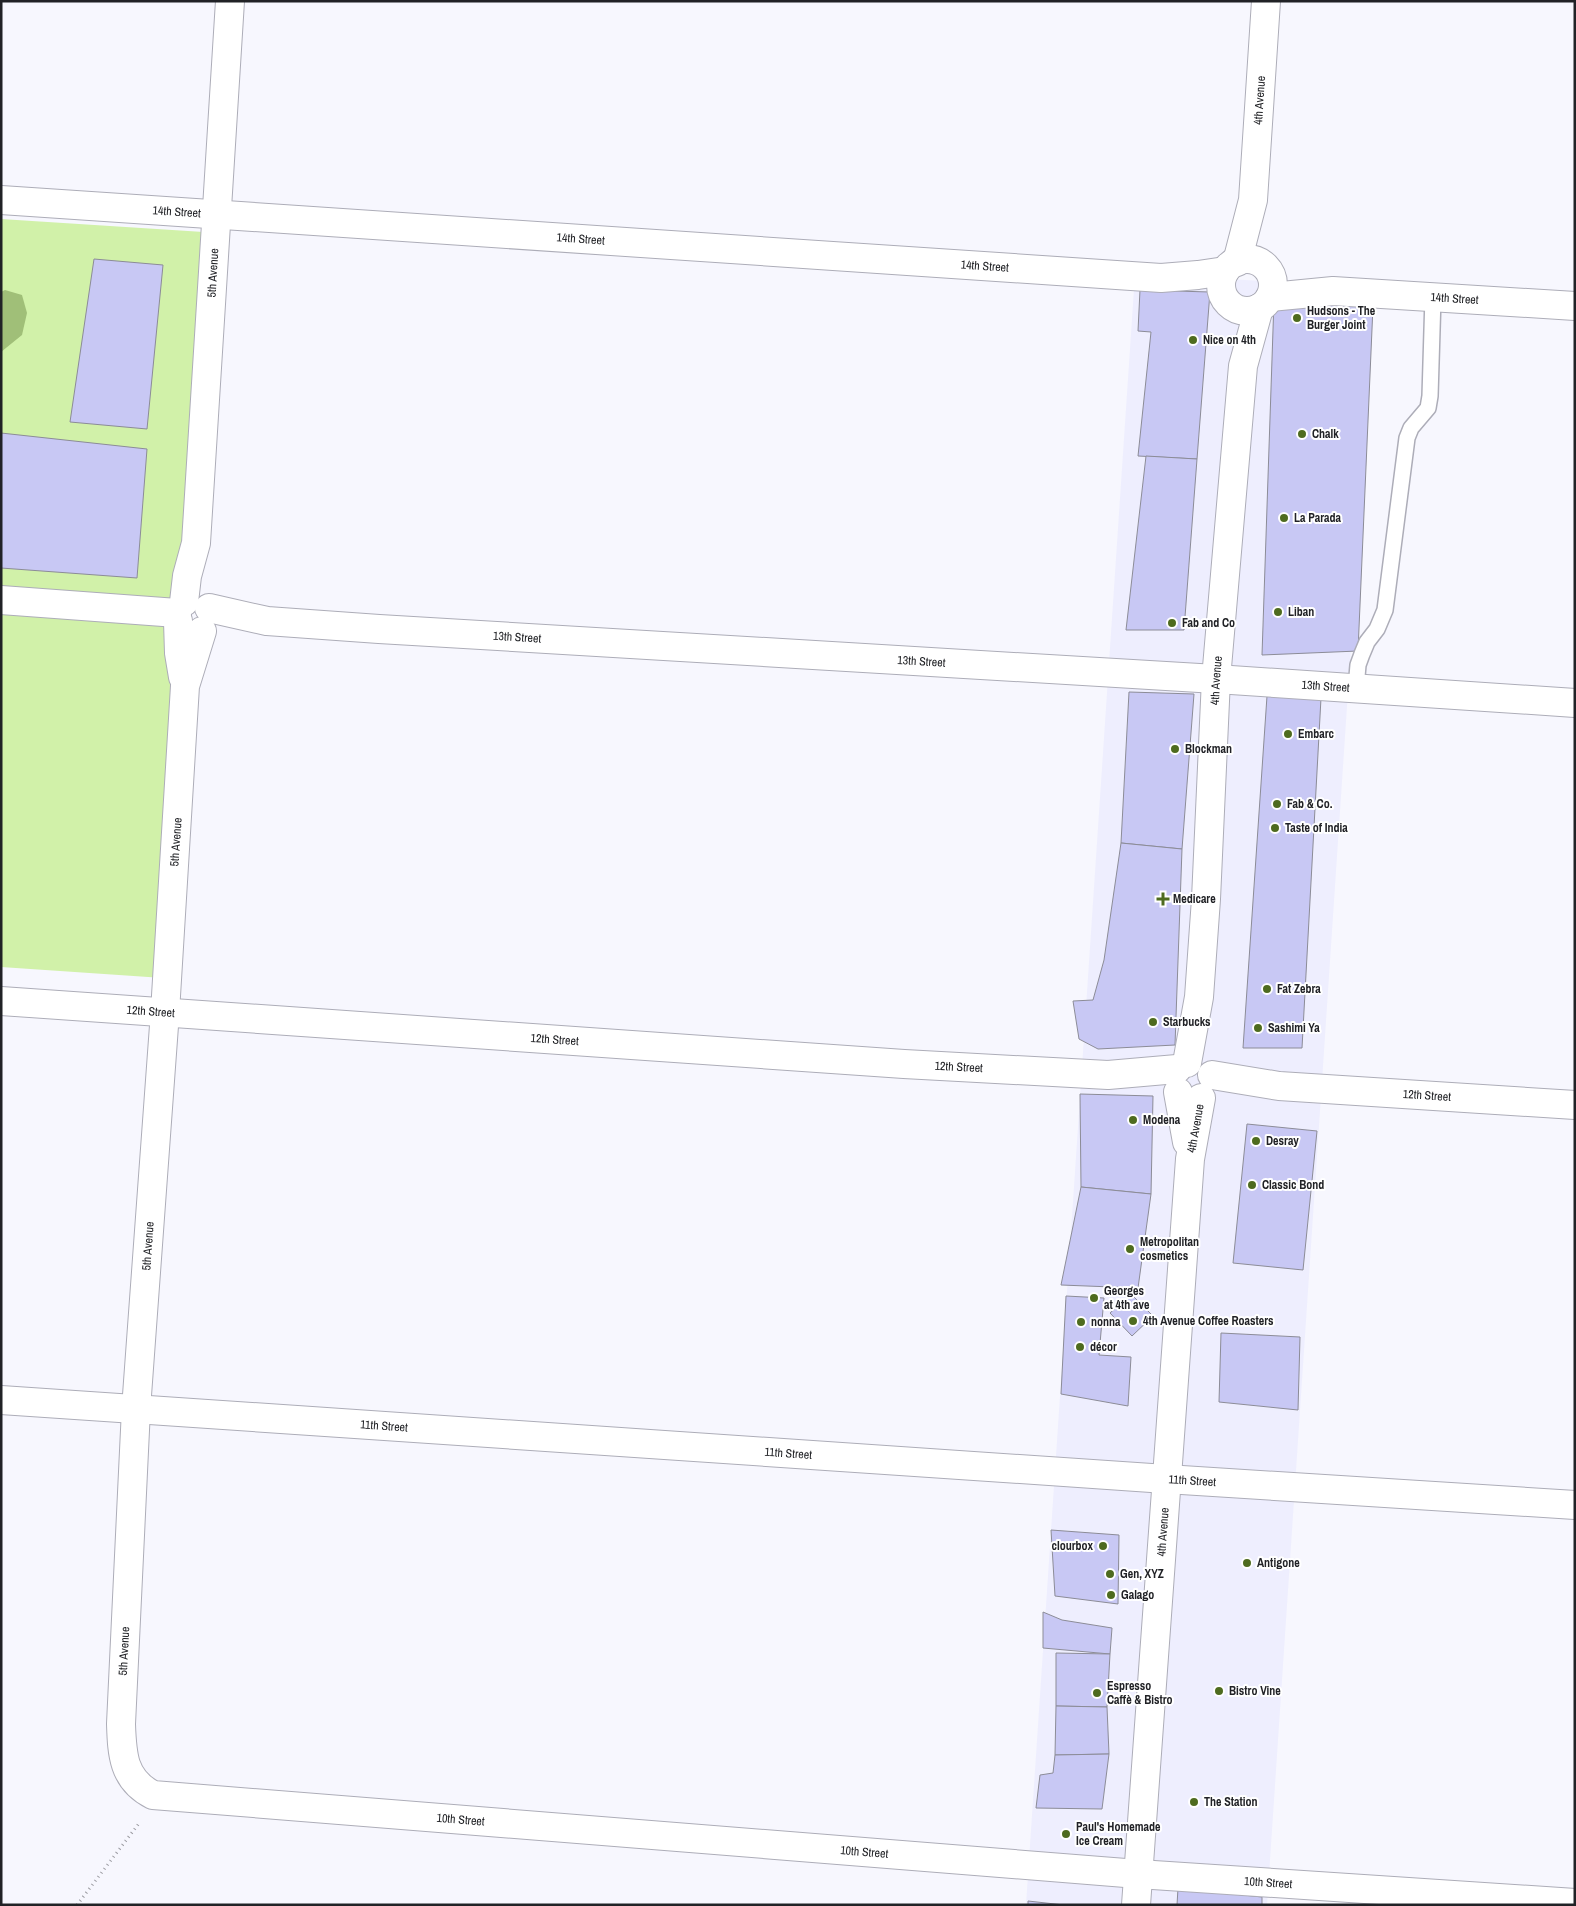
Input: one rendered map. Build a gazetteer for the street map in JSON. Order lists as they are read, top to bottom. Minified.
{"streets":{"street":["4th Avenue","14th Street","5th Avenue","13th Street","12th Street","11th Street","10th Street"]},"crossings":[["4th Avenue","14th Street"],["4th Avenue","13th Street"],["4th Avenue","12th Street"],["4th Avenue","11th Street"],["4th Avenue","10th Street"],["14th Street","5th Avenue"],["5th Avenue","13th Street"],["5th Avenue","12th Street"],["5th Avenue","11th Street"],["5th Avenue","10th Street"]],"places":{"other":["Hudsons - The Burger Joint","Nice on 4th","Chalk","La Parada","Liban","Fab and Co","Embarc","Blockman","Fab & Co.","Taste of India","Fat Zebra","Starbucks","Sashimi Ya","Modena","Desray","Classic Bond","Metropolitan cosmetics","Georges at 4th ave","4th Avenue Coffee Roasters","nonna","décor","clourbox","Antigone","Gen, XYZ","Galago","Bistro Vine","Espresso Caffè & Bistro","The Station","Paul's Homemade Ice Cream"],"health":["Medicare"]}}
